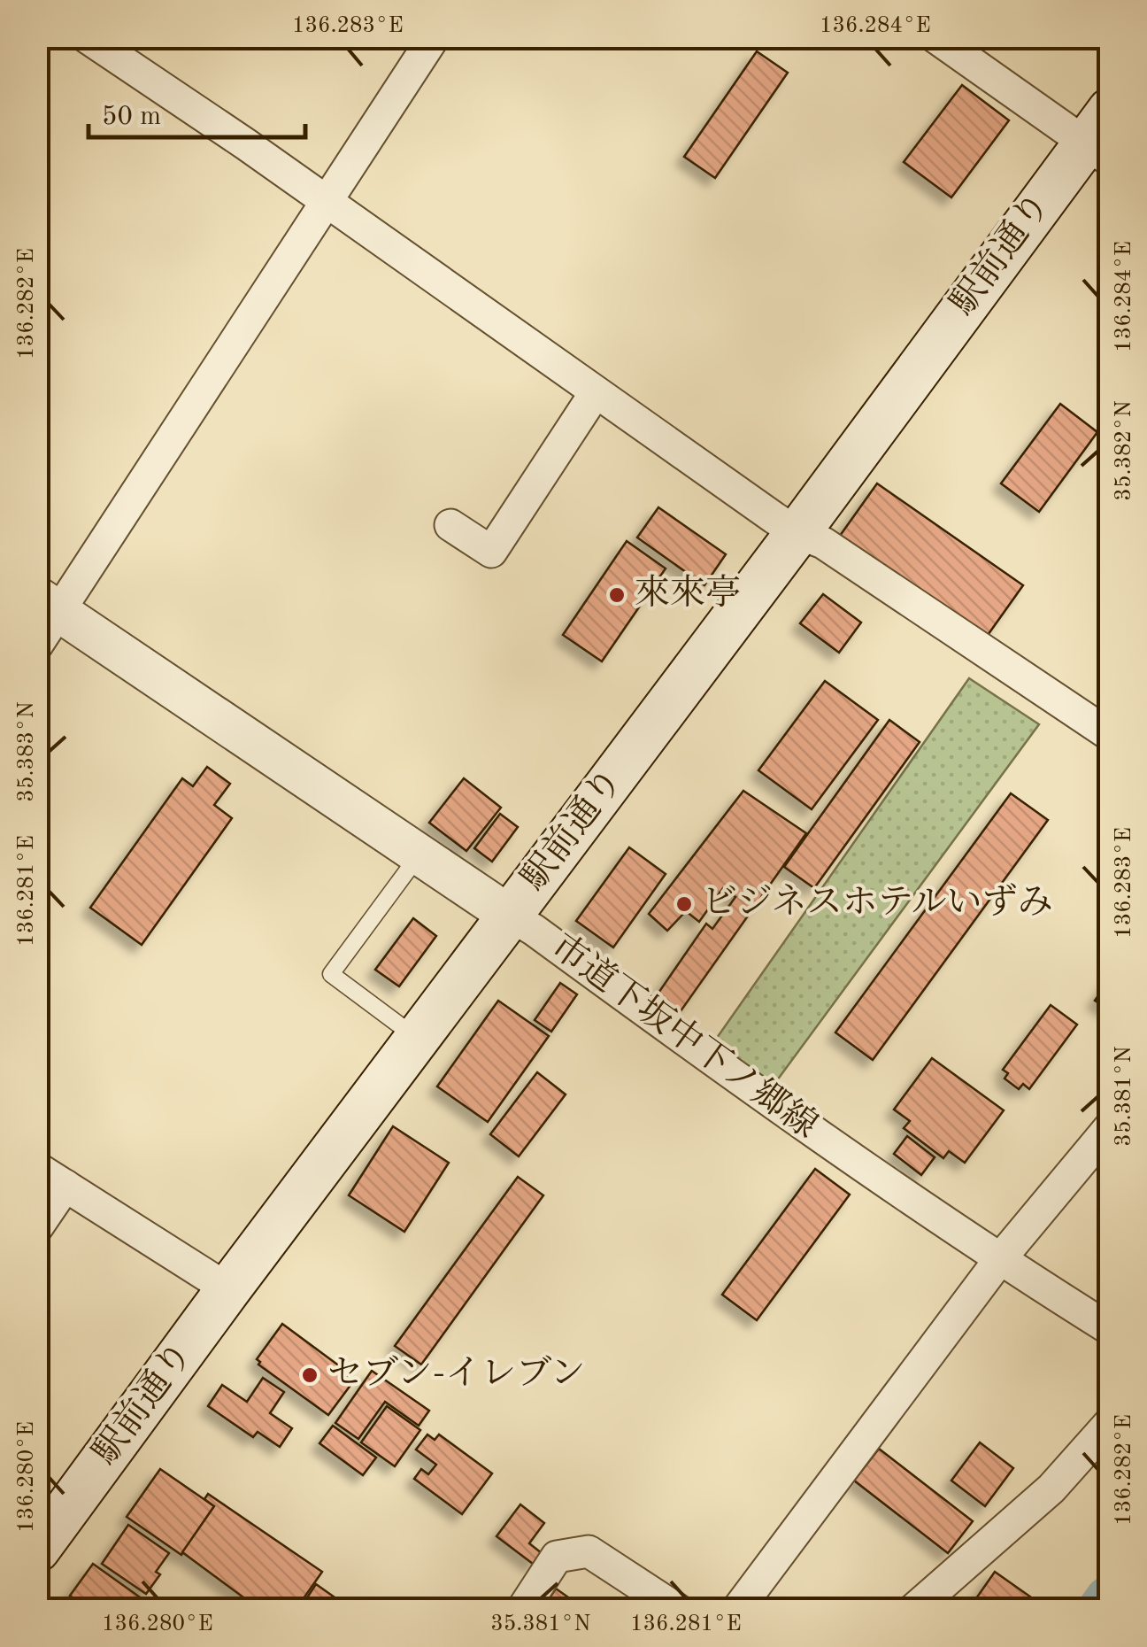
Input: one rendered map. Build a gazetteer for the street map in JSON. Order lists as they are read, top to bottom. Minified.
{"streets":{"main road":["駅前通り"],"street":["市道下坂中下ノ郷線"]},"crossings":[["駅前通り","市道下坂中下ノ郷線"]],"places":["來來亭","ビジネスホテルいずみ","セブン-イレブン"],"scale_bar":"50 m","coordinates":["136.283°E","136.284°E","136.282°E","35.382°N","35.383°N","136.281°E","35.381°N","136.280°E"]}
